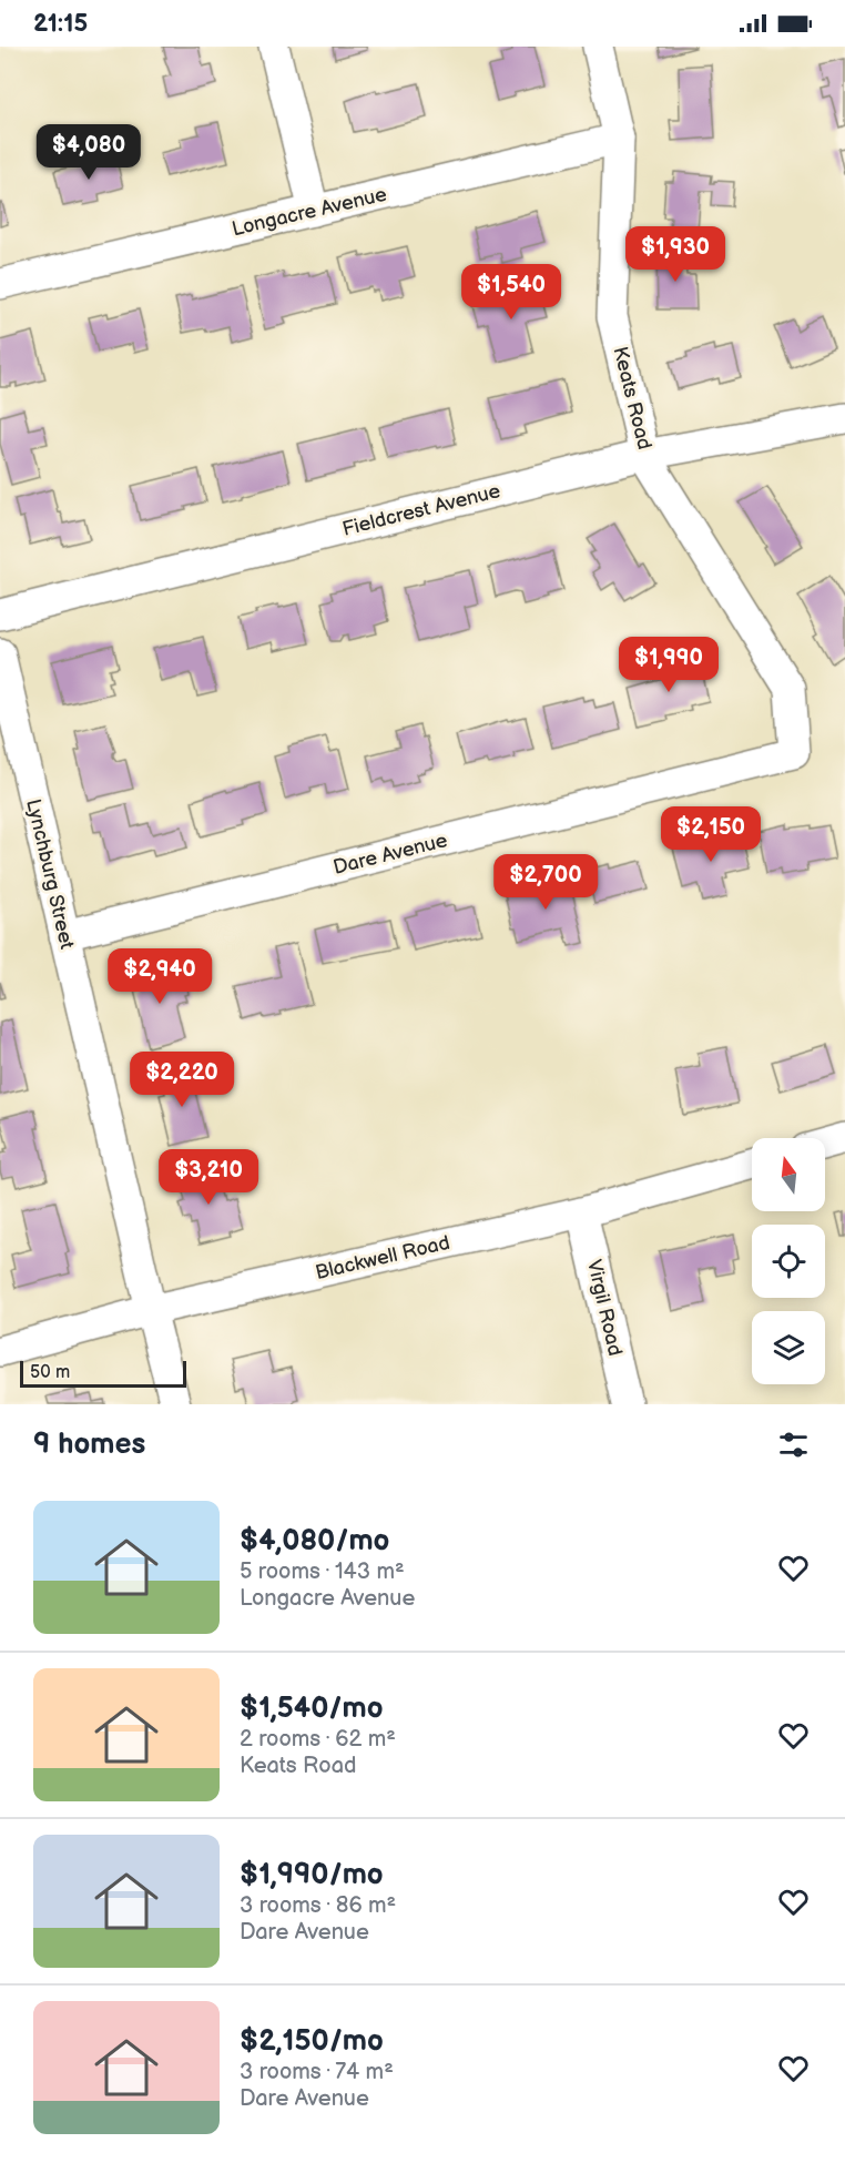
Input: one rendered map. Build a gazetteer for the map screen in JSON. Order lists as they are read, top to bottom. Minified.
{"streets":{"street":["Longacre Avenue","Keats Road","Fieldcrest Avenue","Dare Avenue","Lynchburg Street","Blackwell Road","Virgil Road"]},"crossings":[["Longacre Avenue","Keats Road"],["Keats Road","Fieldcrest Avenue"],["Keats Road","Dare Avenue"],["Dare Avenue","Lynchburg Street"],["Lynchburg Street","Blackwell Road"],["Blackwell Road","Virgil Road"]],"scale_bar":"50 m","north":"top","page":{"status":"21:15","price":["$4,080","$1,930","$1,540","$1,990","$2,150","$2,700","$2,940","$2,220","$3,210"],"scale":"50 m","heading":"9 homes","list":[{"name":"$4,080/mo","note":"5 rooms · 143 m² · Longacre Avenue"},{"name":"$1,540/mo","note":"2 rooms · 62 m² · Keats Road"},{"name":"$1,990/mo","note":"3 rooms · 86 m² · Dare Avenue"},{"name":"$2,150/mo","note":"3 rooms · 74 m² · Dare Avenue"}]}}
